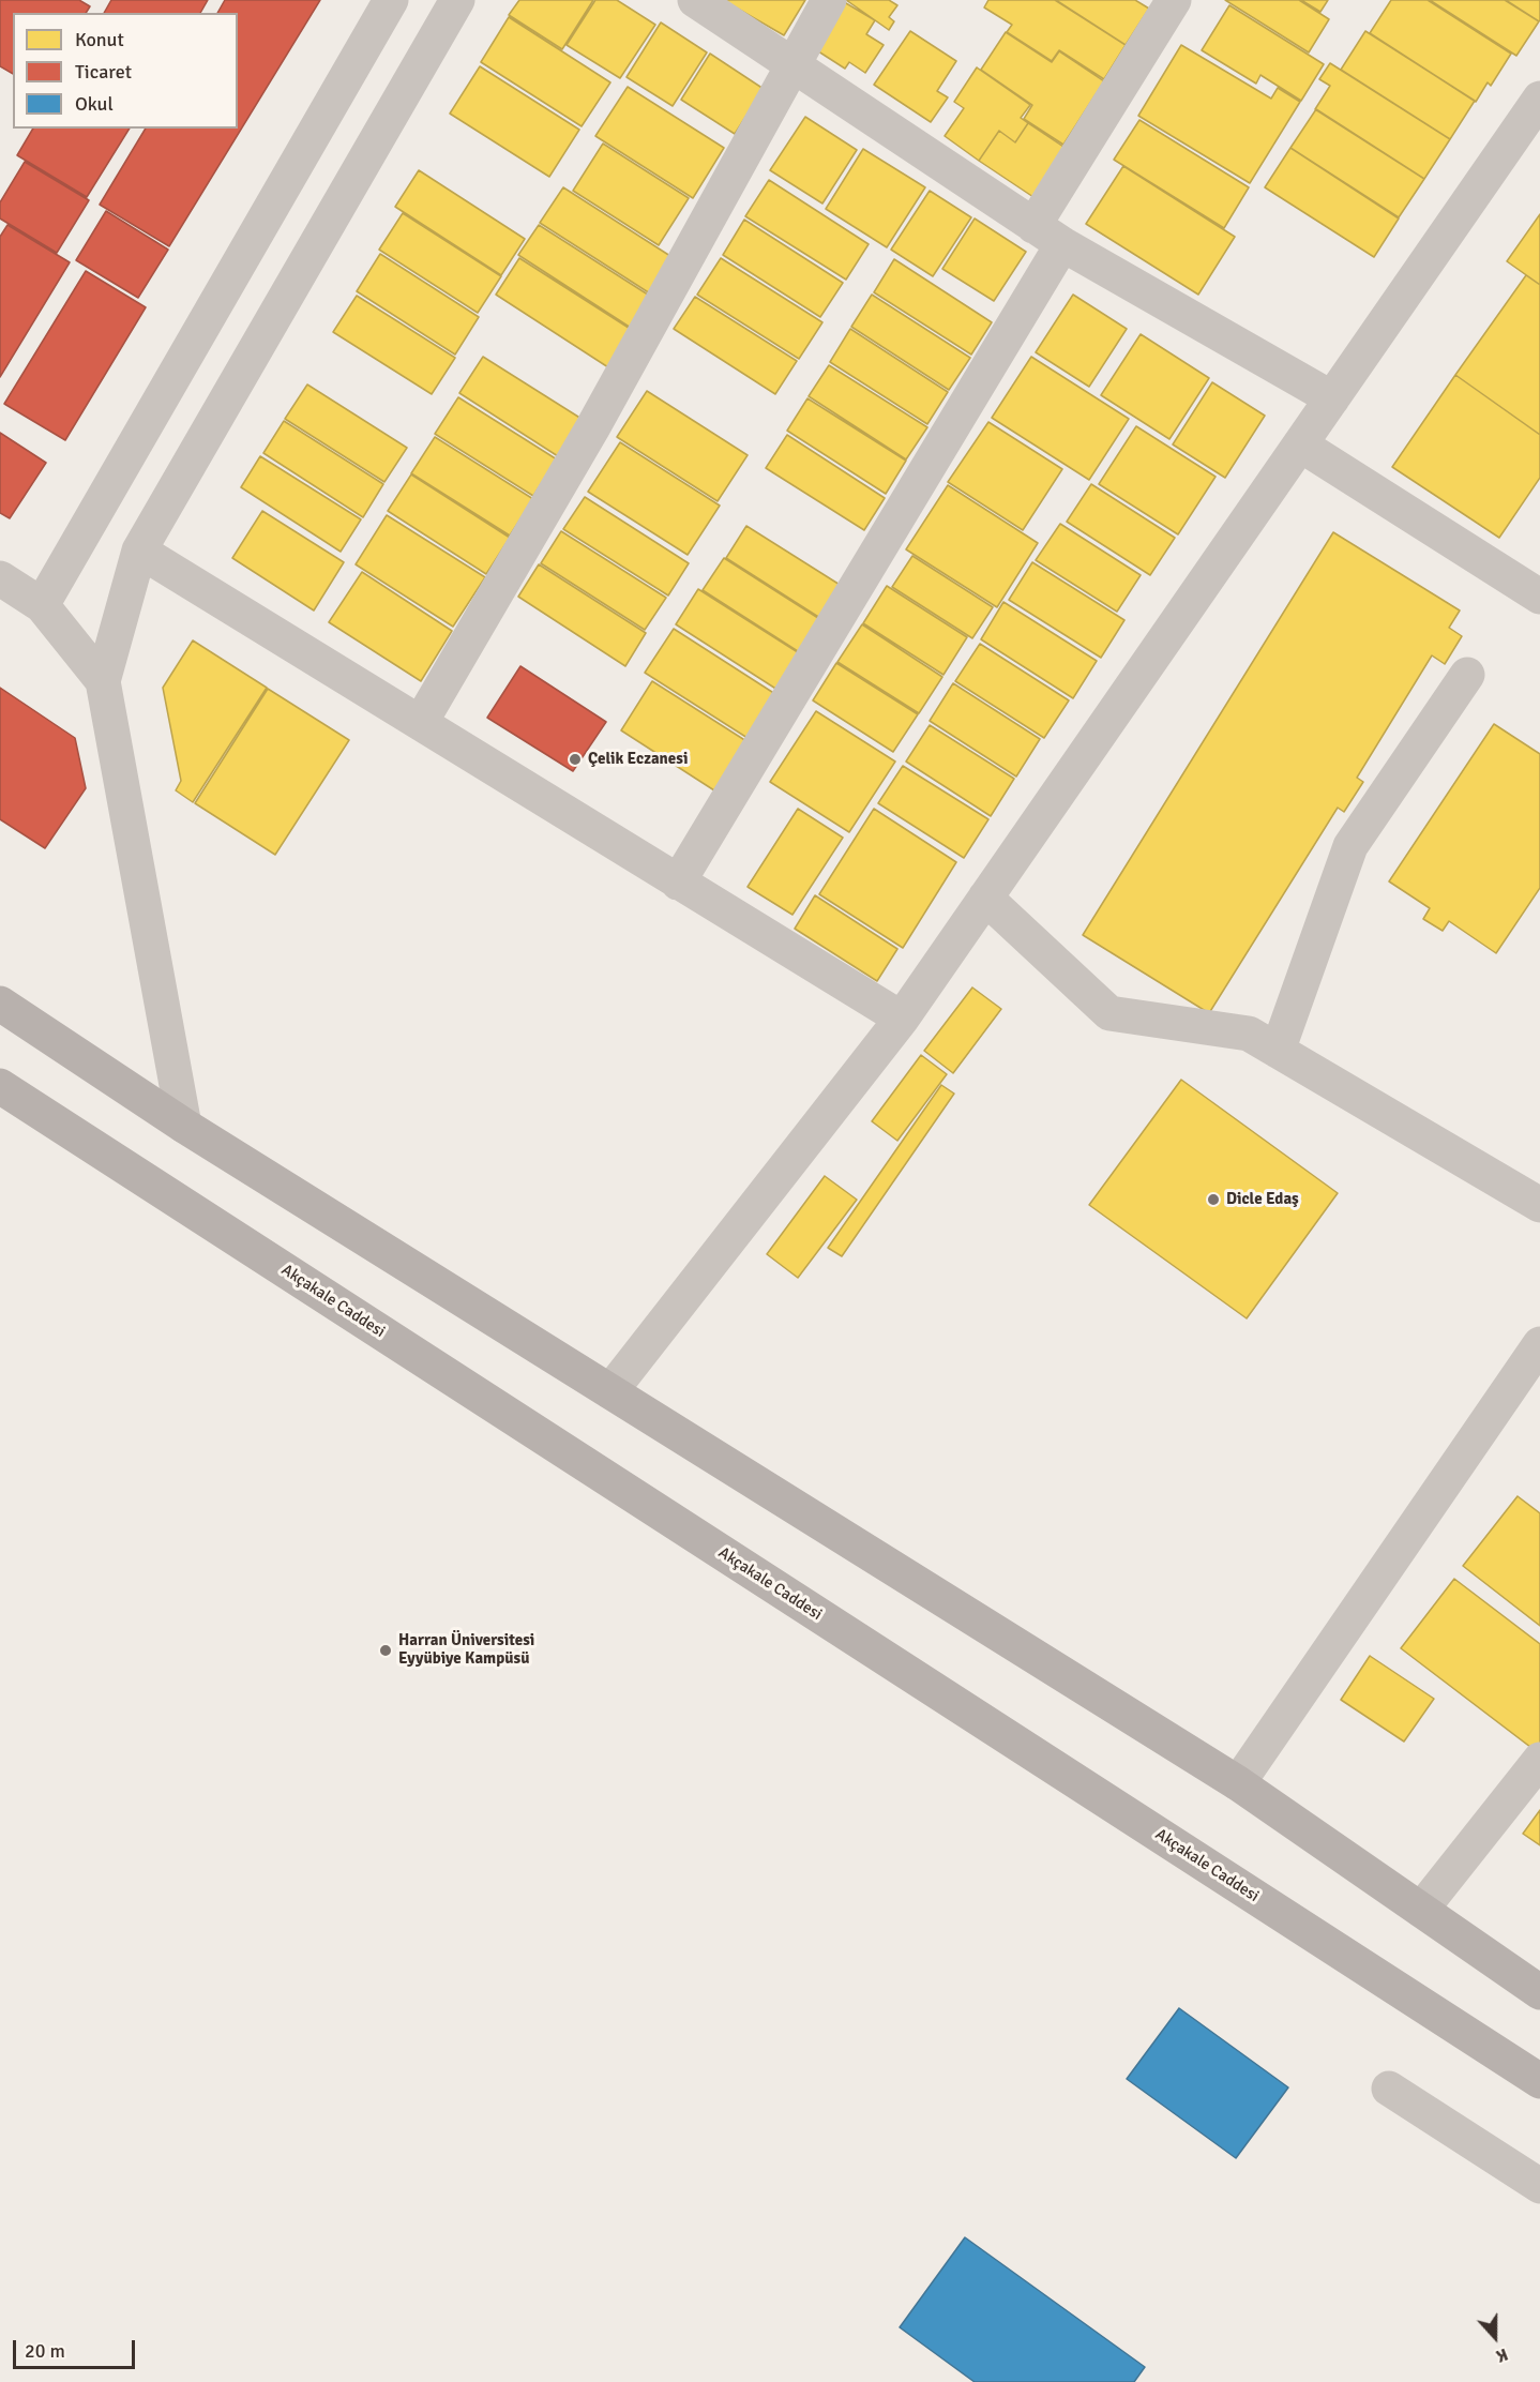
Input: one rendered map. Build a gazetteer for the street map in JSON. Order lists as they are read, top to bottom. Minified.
{"streets":{"main road":["Akçakale Caddesi"]},"places":["Çelik Eczanesi","Dicle Edaş","Harran Üniversitesi Eyyübiye Kampüsü"],"legend":["Konut","Ticaret","Okul"],"scale_bar":"20 m","north":"bottom"}
